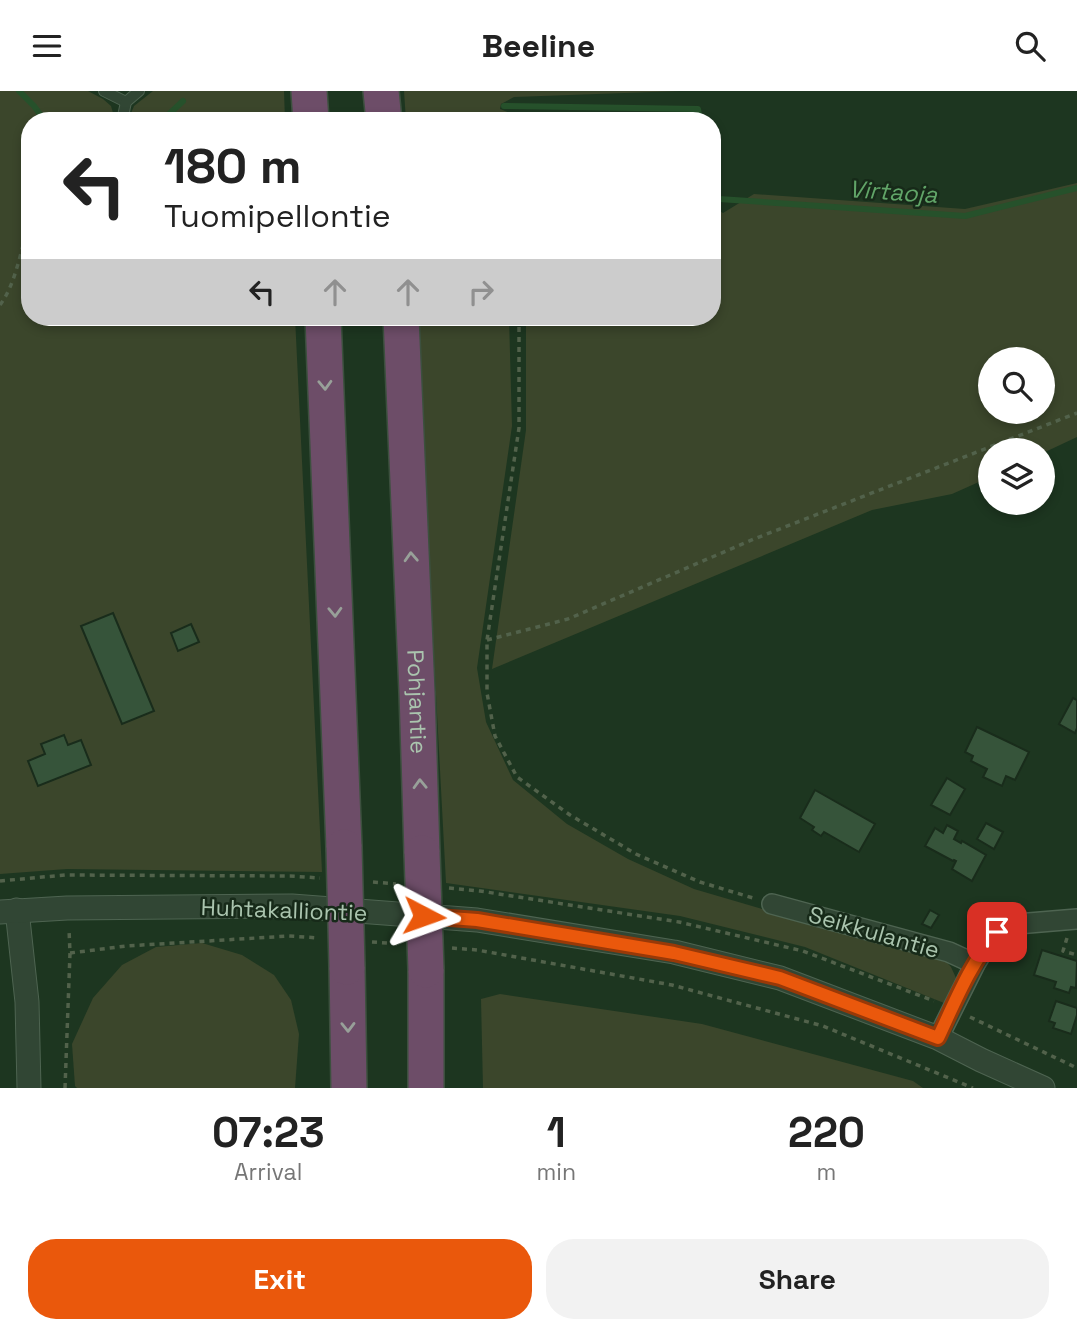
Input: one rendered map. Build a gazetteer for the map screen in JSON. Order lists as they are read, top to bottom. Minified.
{"streets":{"highway":["Pohjantie"],"street":["Huhtakalliontie","Seikkulantie"]},"water":["Virtaoja"],"page":{"header":"Beeline","turn":["180 m","Tuomipellontie"],"eta":["07:23","Arrival","1","min","220","m"],"buttons":["Exit","Share"]}}
